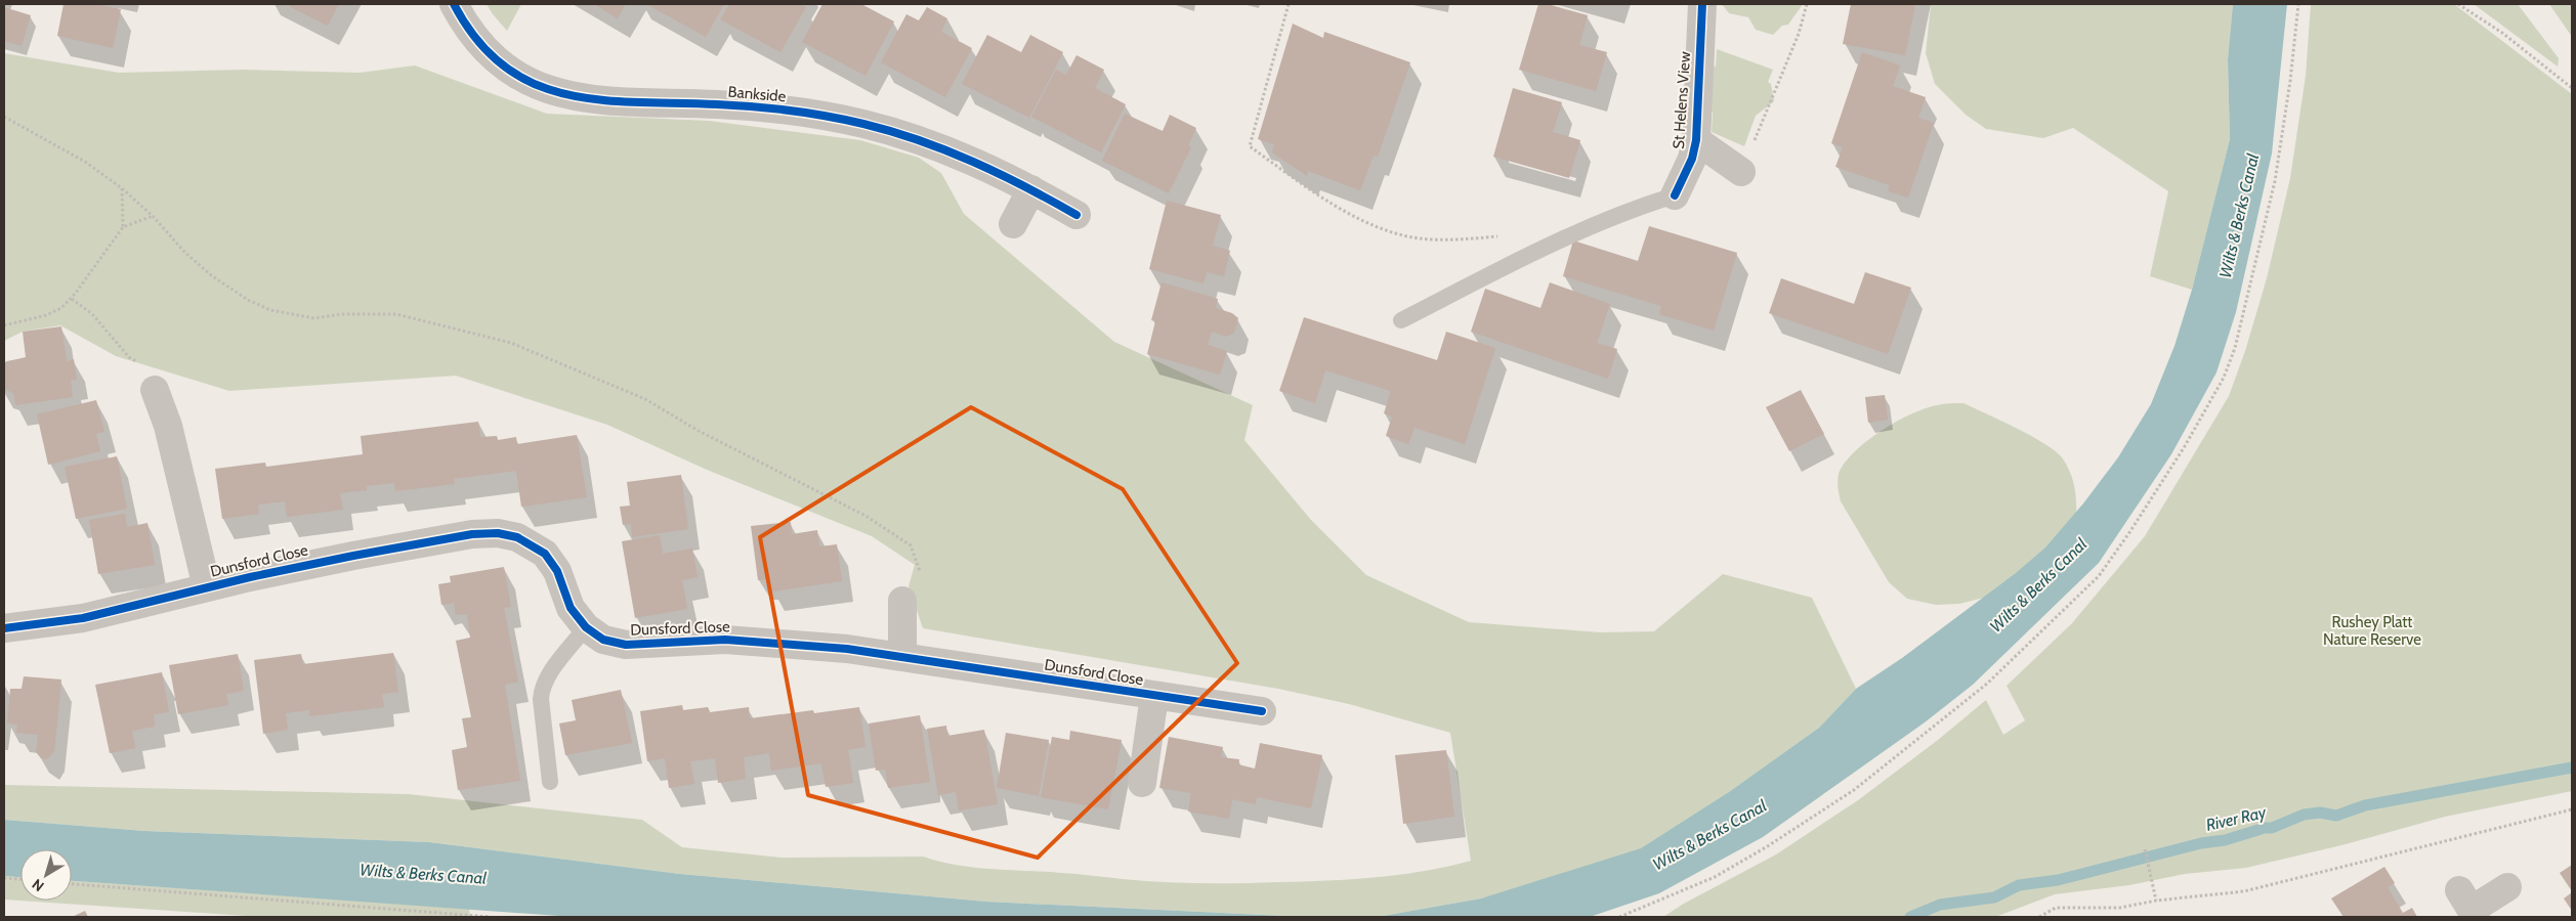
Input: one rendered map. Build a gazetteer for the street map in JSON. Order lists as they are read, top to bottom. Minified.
{"streets":{"street":["Bankside","St Helens View","Dunsford Close"]},"water":["Wilts & Berks Canal","River Ray"],"parks":["Rushey Platt Nature Reserve"],"north":"bottom left"}
